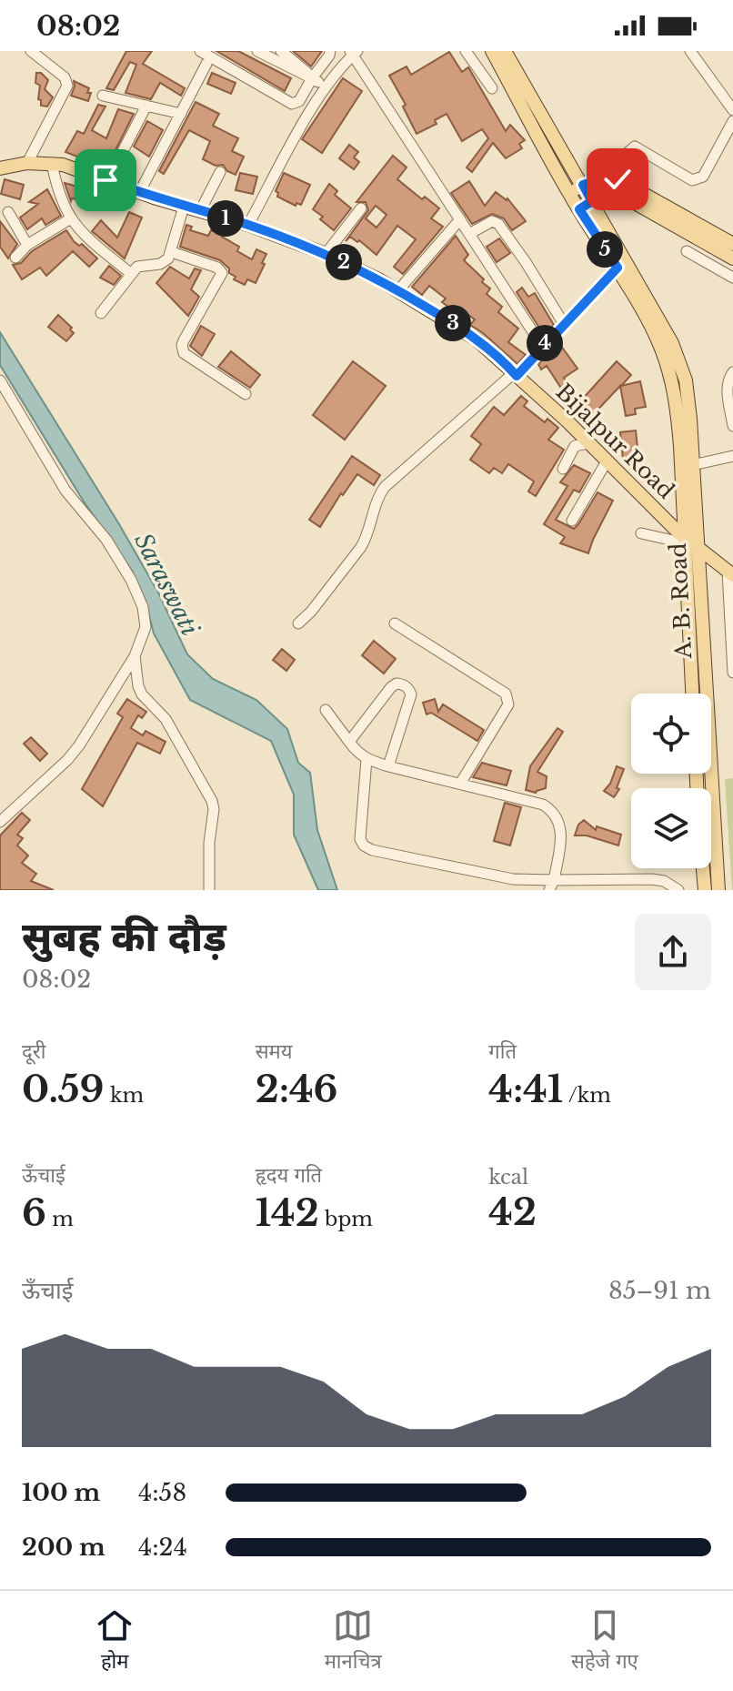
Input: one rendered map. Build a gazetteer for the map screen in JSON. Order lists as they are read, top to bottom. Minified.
{"streets":{"main road":["Bijalpur Road","A. B. Road"]},"crossings":[["Bijalpur Road","A. B. Road"]],"water":["Saraswati"],"page":{"status":"08:02","pins":["1","5","2","3","4"],"heading":["सुबह की दौड़","08:02"],"stats":[["दूरी","0.59 km"],["समय","2:46"],["गति","4:41 /km"],["ऊँचाई","6 m"],["हृदय गति","142 bpm"],["kcal","42"]],"chart":["ऊँचाई","85–91 m"],"list":[{"name":"100 m","note":"4:58"},{"name":"200 m","note":"4:24"}],"tabs":["होम","मानचित्र","सहेजे गए"]}}
